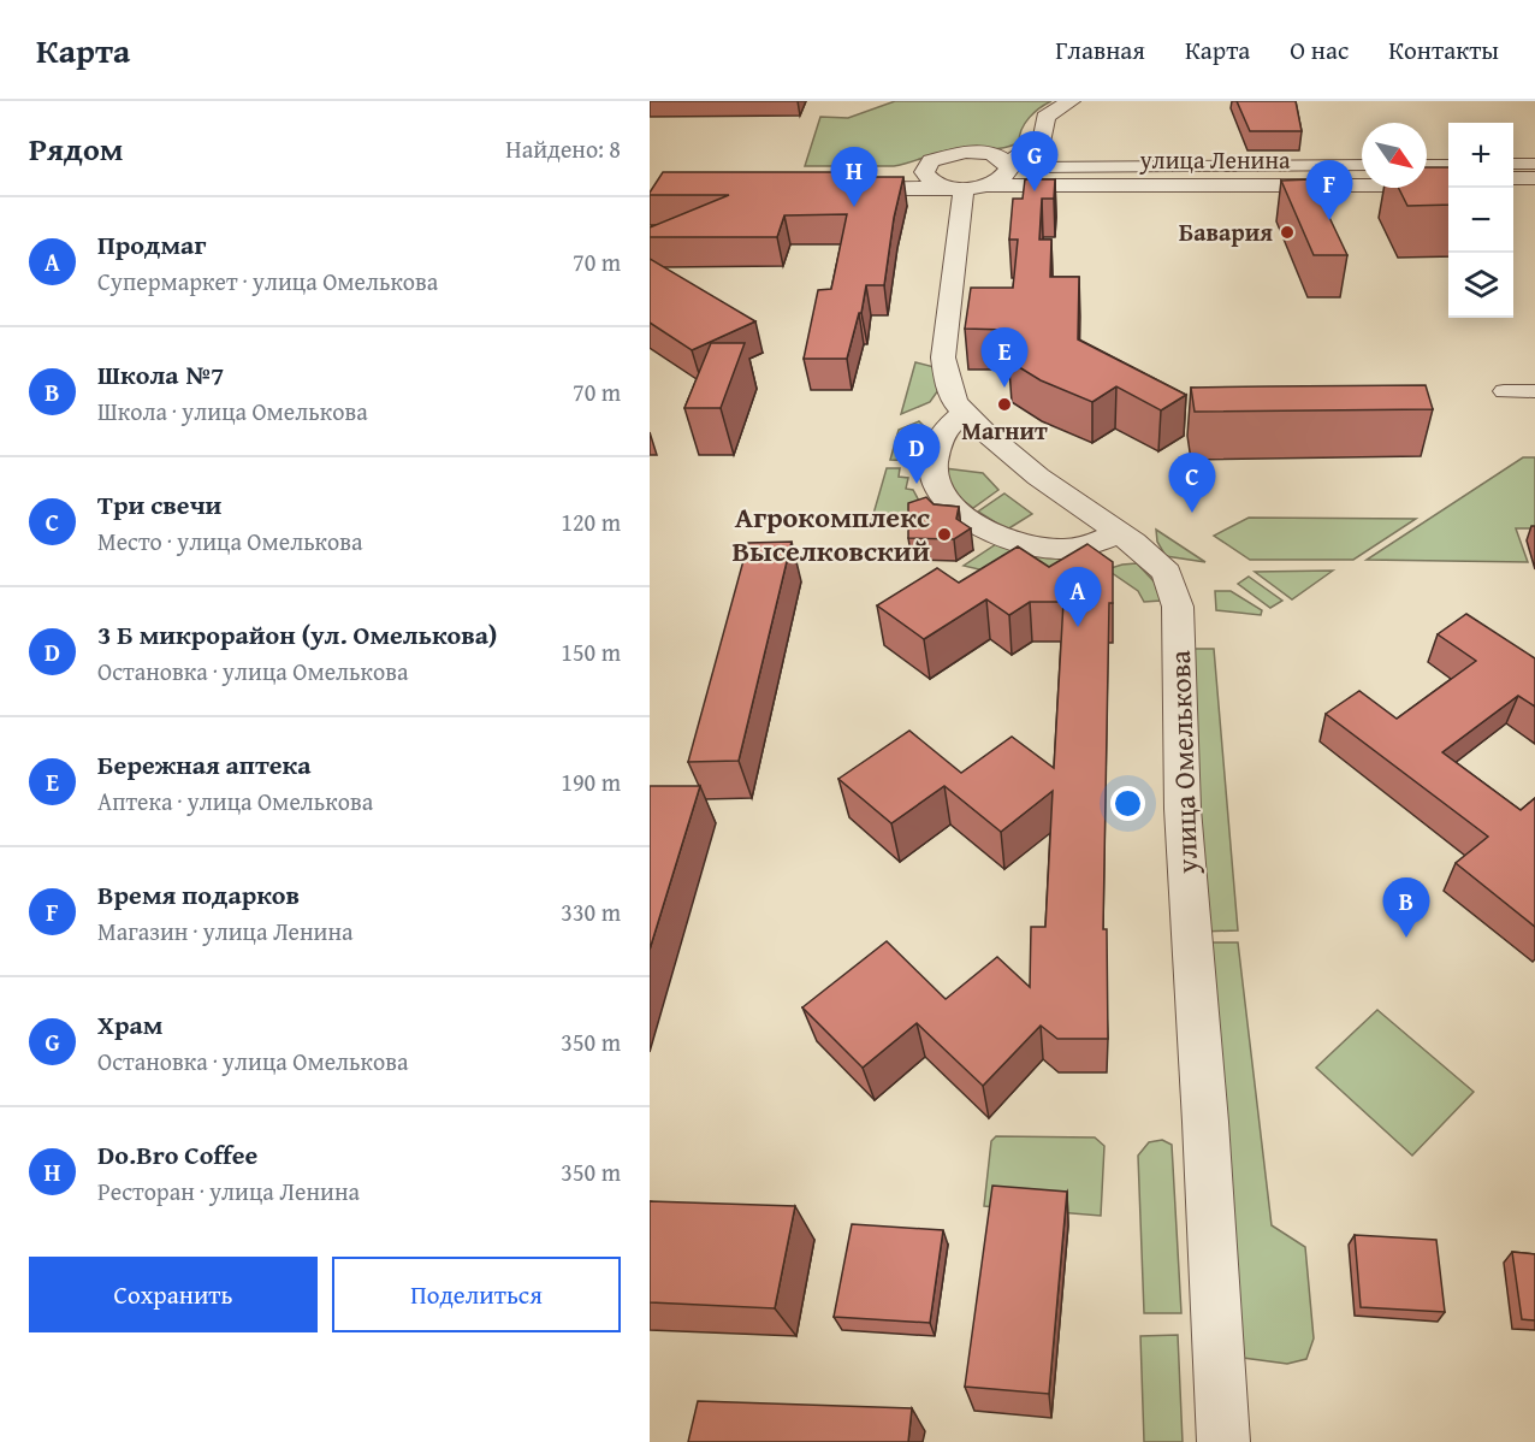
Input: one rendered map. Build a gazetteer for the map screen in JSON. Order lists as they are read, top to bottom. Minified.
{"streets":{"street":["улица Ленина","улица Омелькова"]},"places":["Бавария","Магнит","Агрокомплекс Выселковский"],"north":"bottom right","page":{"header":"Карта","nav":["Главная","Карта","О нас","Контакты"],"heading":["Рядом","Найдено: 8"],"map_buttons":["+","−"],"pins":["G","H","F","E","D","C","A","B"],"list":[{"mark":"A","name":"Продмаг","note":"Супермаркет · улица Омелькова","value":"70 m"},{"mark":"B","name":"Школа №7","note":"Школа · улица Омелькова","value":"70 m"},{"mark":"C","name":"Три свечи","note":"Место · улица Омелькова","value":"120 m"},{"mark":"D","name":"3 Б микрорайон (ул. Омелькова)","note":"Остановка · улица Омелькова","value":"150 m"},{"mark":"E","name":"Бережная аптека","note":"Аптека · улица Омелькова","value":"190 m"},{"mark":"F","name":"Время подарков","note":"Магазин · улица Ленина","value":"330 m"},{"mark":"G","name":"Храм","note":"Остановка · улица Омелькова","value":"350 m"},{"mark":"H","name":"Do.Bro Coffee","note":"Ресторан · улица Ленина","value":"350 m"}],"buttons":["Сохранить","Поделиться"]}}
